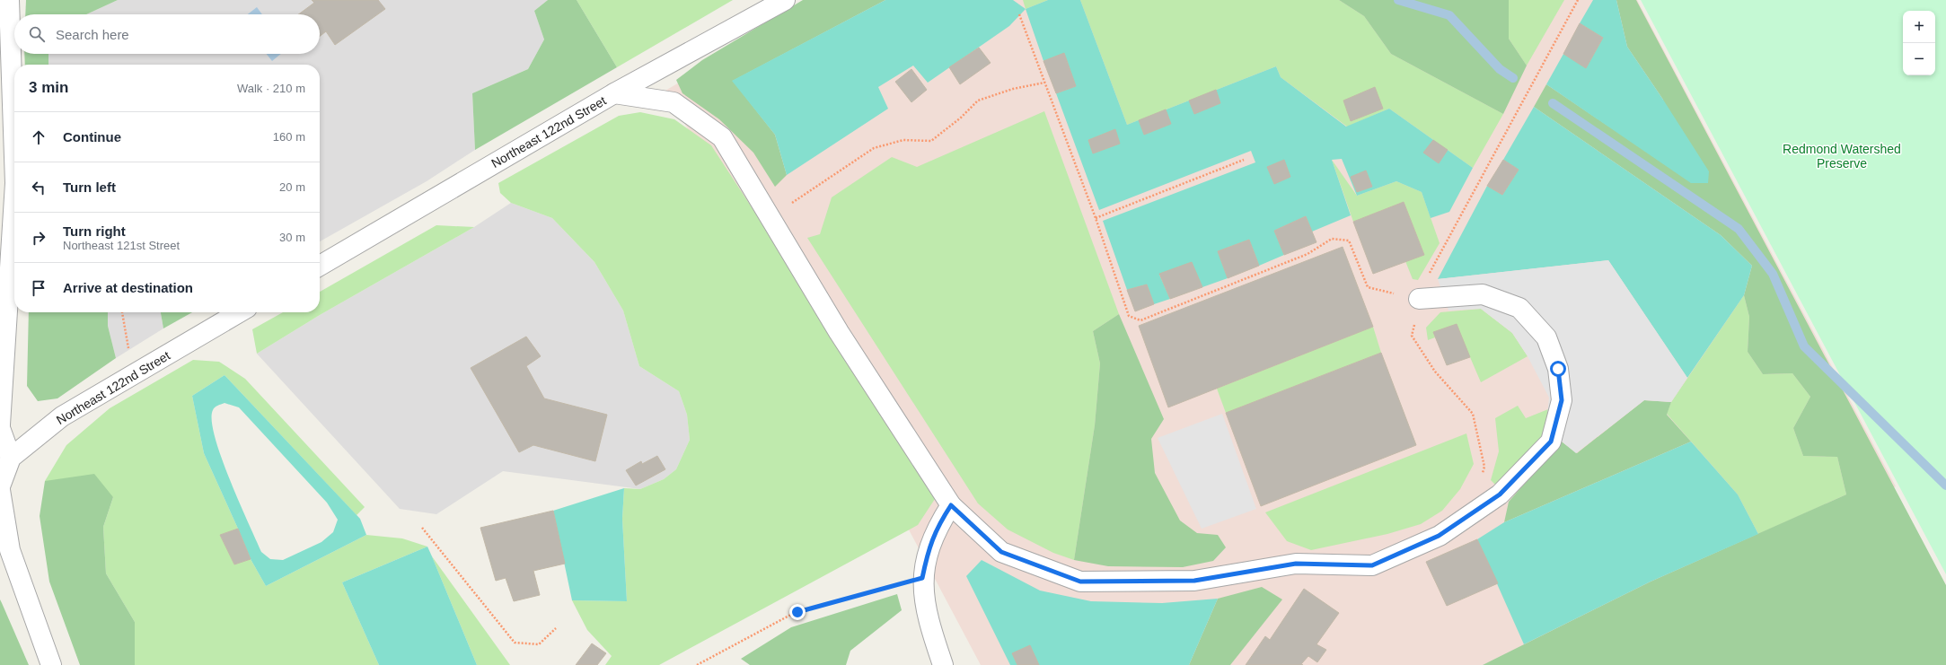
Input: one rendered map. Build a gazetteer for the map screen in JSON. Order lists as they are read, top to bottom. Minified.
{"streets":{"street":["Northeast 122nd Street"]},"parks":["Redmond Watershed Preserve"],"page":{"map_buttons":["+","−"],"search":"Search here","heading":["3 min","Walk · 210 m"],"list":[["Continue","160 m"],["Turn left","20 m"],["Turn right","Northeast 121st Street","30 m"],"Arrive at destination"]}}
